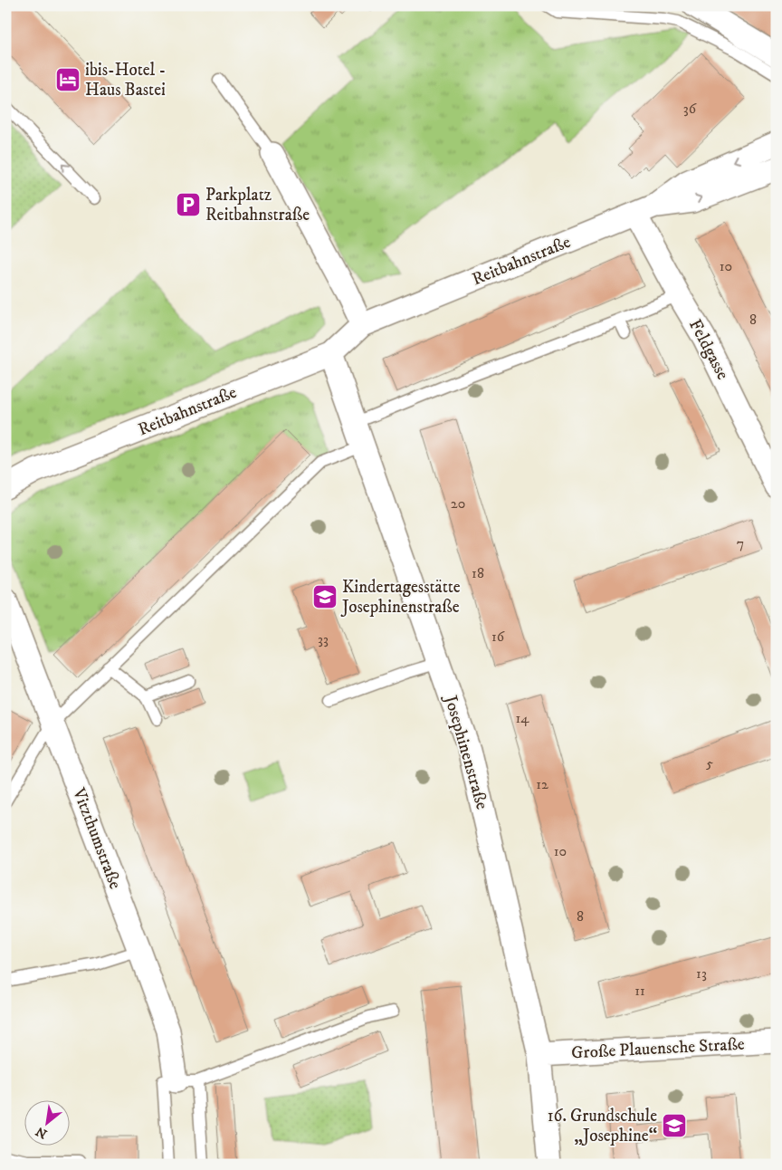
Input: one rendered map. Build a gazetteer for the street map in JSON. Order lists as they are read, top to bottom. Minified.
{"streets":{"street":["Reitbahnstraße","Feldgasse","Josephinenstraße","Vitzthumstraße","Große Plauensche Straße"]},"crossings":[["Reitbahnstraße","Feldgasse"],["Reitbahnstraße","Josephinenstraße"],["Josephinenstraße","Große Plauensche Straße"]],"places":{"hotel":["ibis-Hotel - Haus Bastei"],"parking":["Parkplatz Reitbahnstraße"],"school or university":["Kindertagesstätte Josephinenstraße","16. Grundschule „Josephine“"]},"house_numbers":["36","10","8","20","7","18","16","33","14","5","12","10","8","13","11"],"north":"bottom left"}
